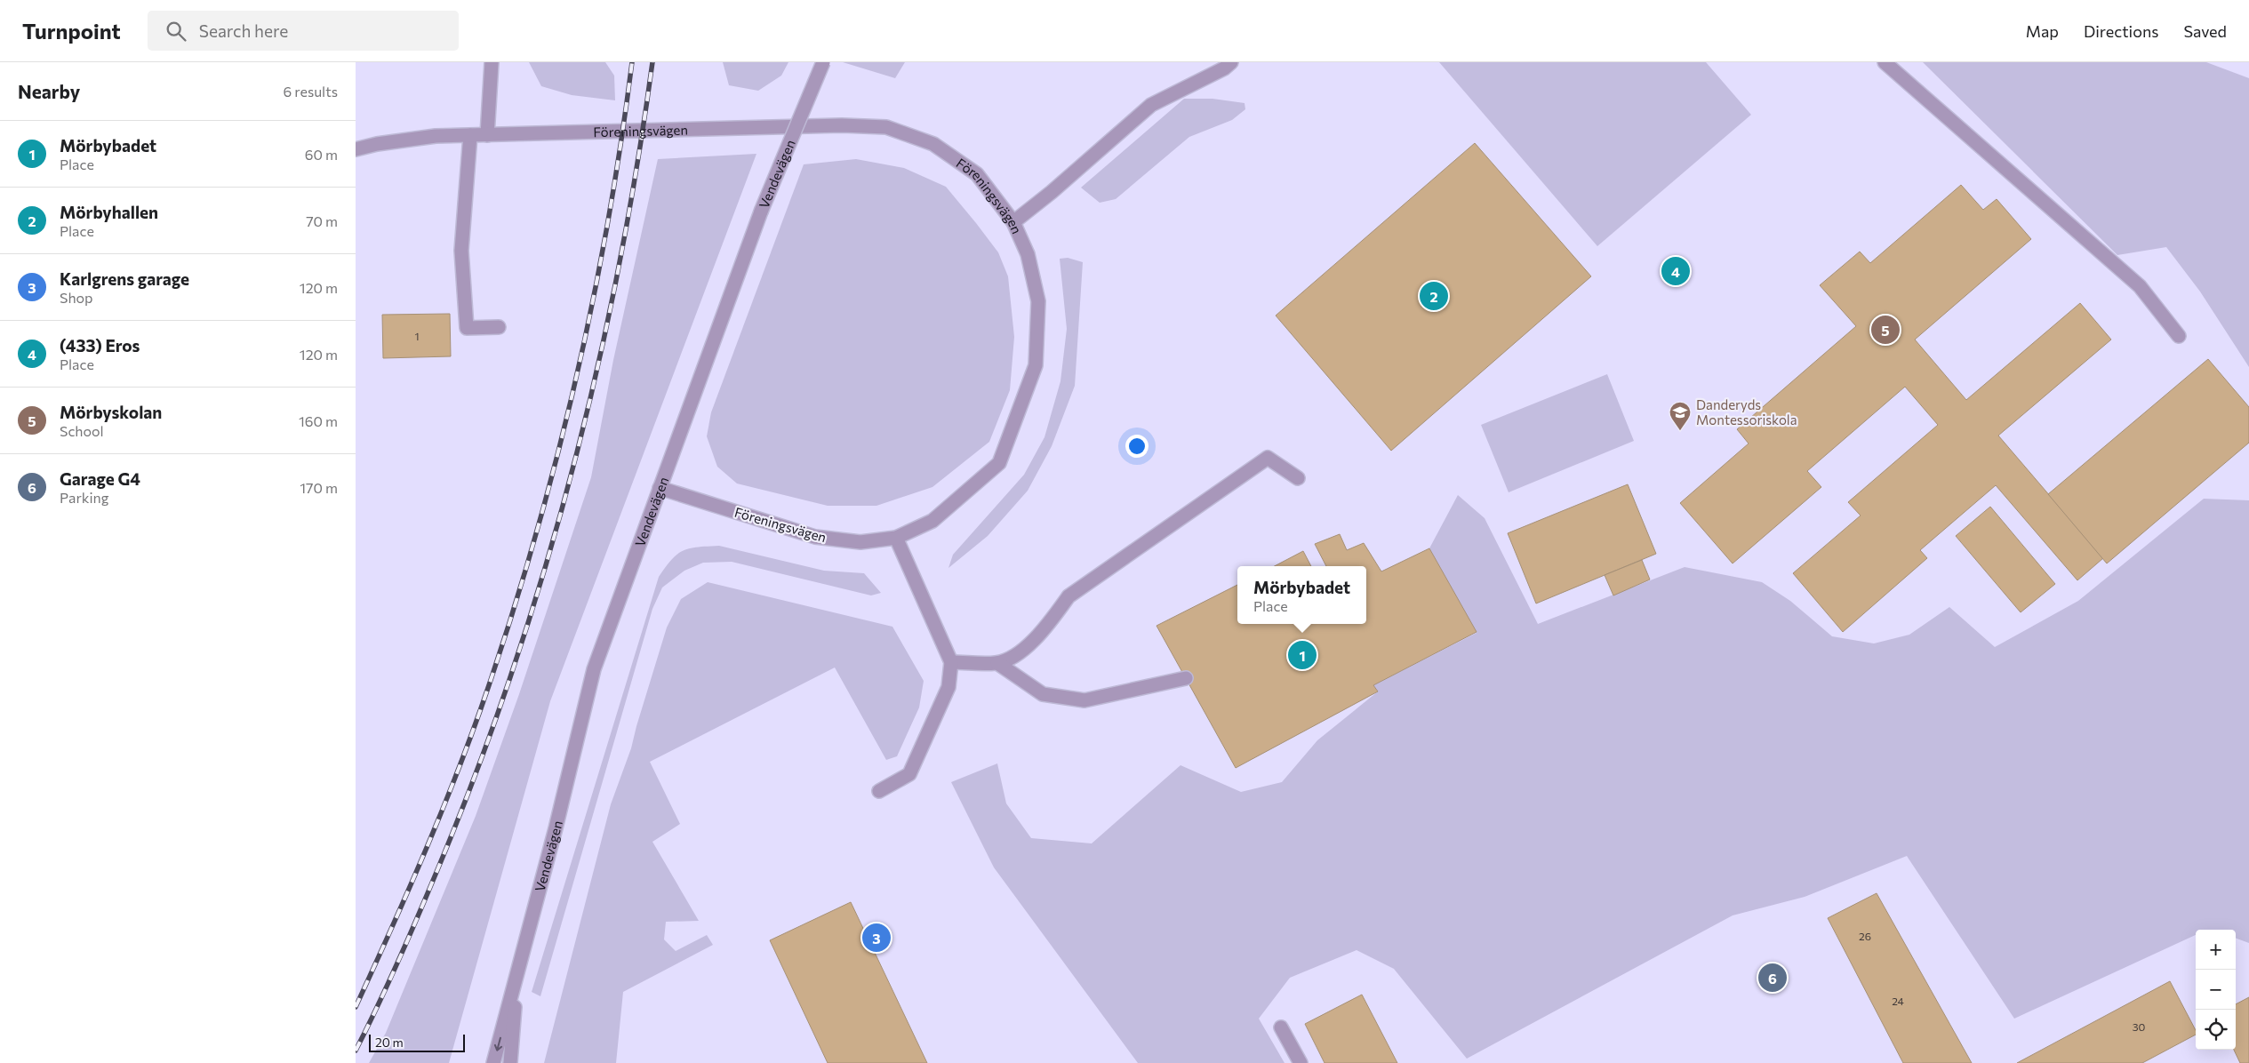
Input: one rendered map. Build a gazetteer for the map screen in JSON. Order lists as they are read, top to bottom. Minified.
{"streets":{"street":["Föreningsvägen","Vendevägen"]},"crossings":[["Föreningsvägen","Vendevägen"]],"places":{"school or university":["Danderyds Montessoriskola"]},"house_numbers":["1","26","24","30"],"scale_bar":"20 m","page":{"header":"Turnpoint","search":"Search here","nav":["Map","Directions","Saved"],"heading":["Nearby","6 results"],"list":[{"mark":"1","name":"Mörbybadet","note":"Place","value":"60 m"},{"mark":"2","name":"Mörbyhallen","note":"Place","value":"70 m"},{"mark":"3","name":"Karlgrens garage","note":"Shop","value":"120 m"},{"mark":"4","name":"(433) Eros","note":"Place","value":"120 m"},{"mark":"5","name":"Mörbyskolan","note":"School","value":"160 m"},{"mark":"6","name":"Garage G4","note":"Parking","value":"170 m"}],"pins":["4","2","5","1","3","6"],"popup":["Mörbybadet","Place"],"map_buttons":["+","−"],"scale":"20 m"}}
